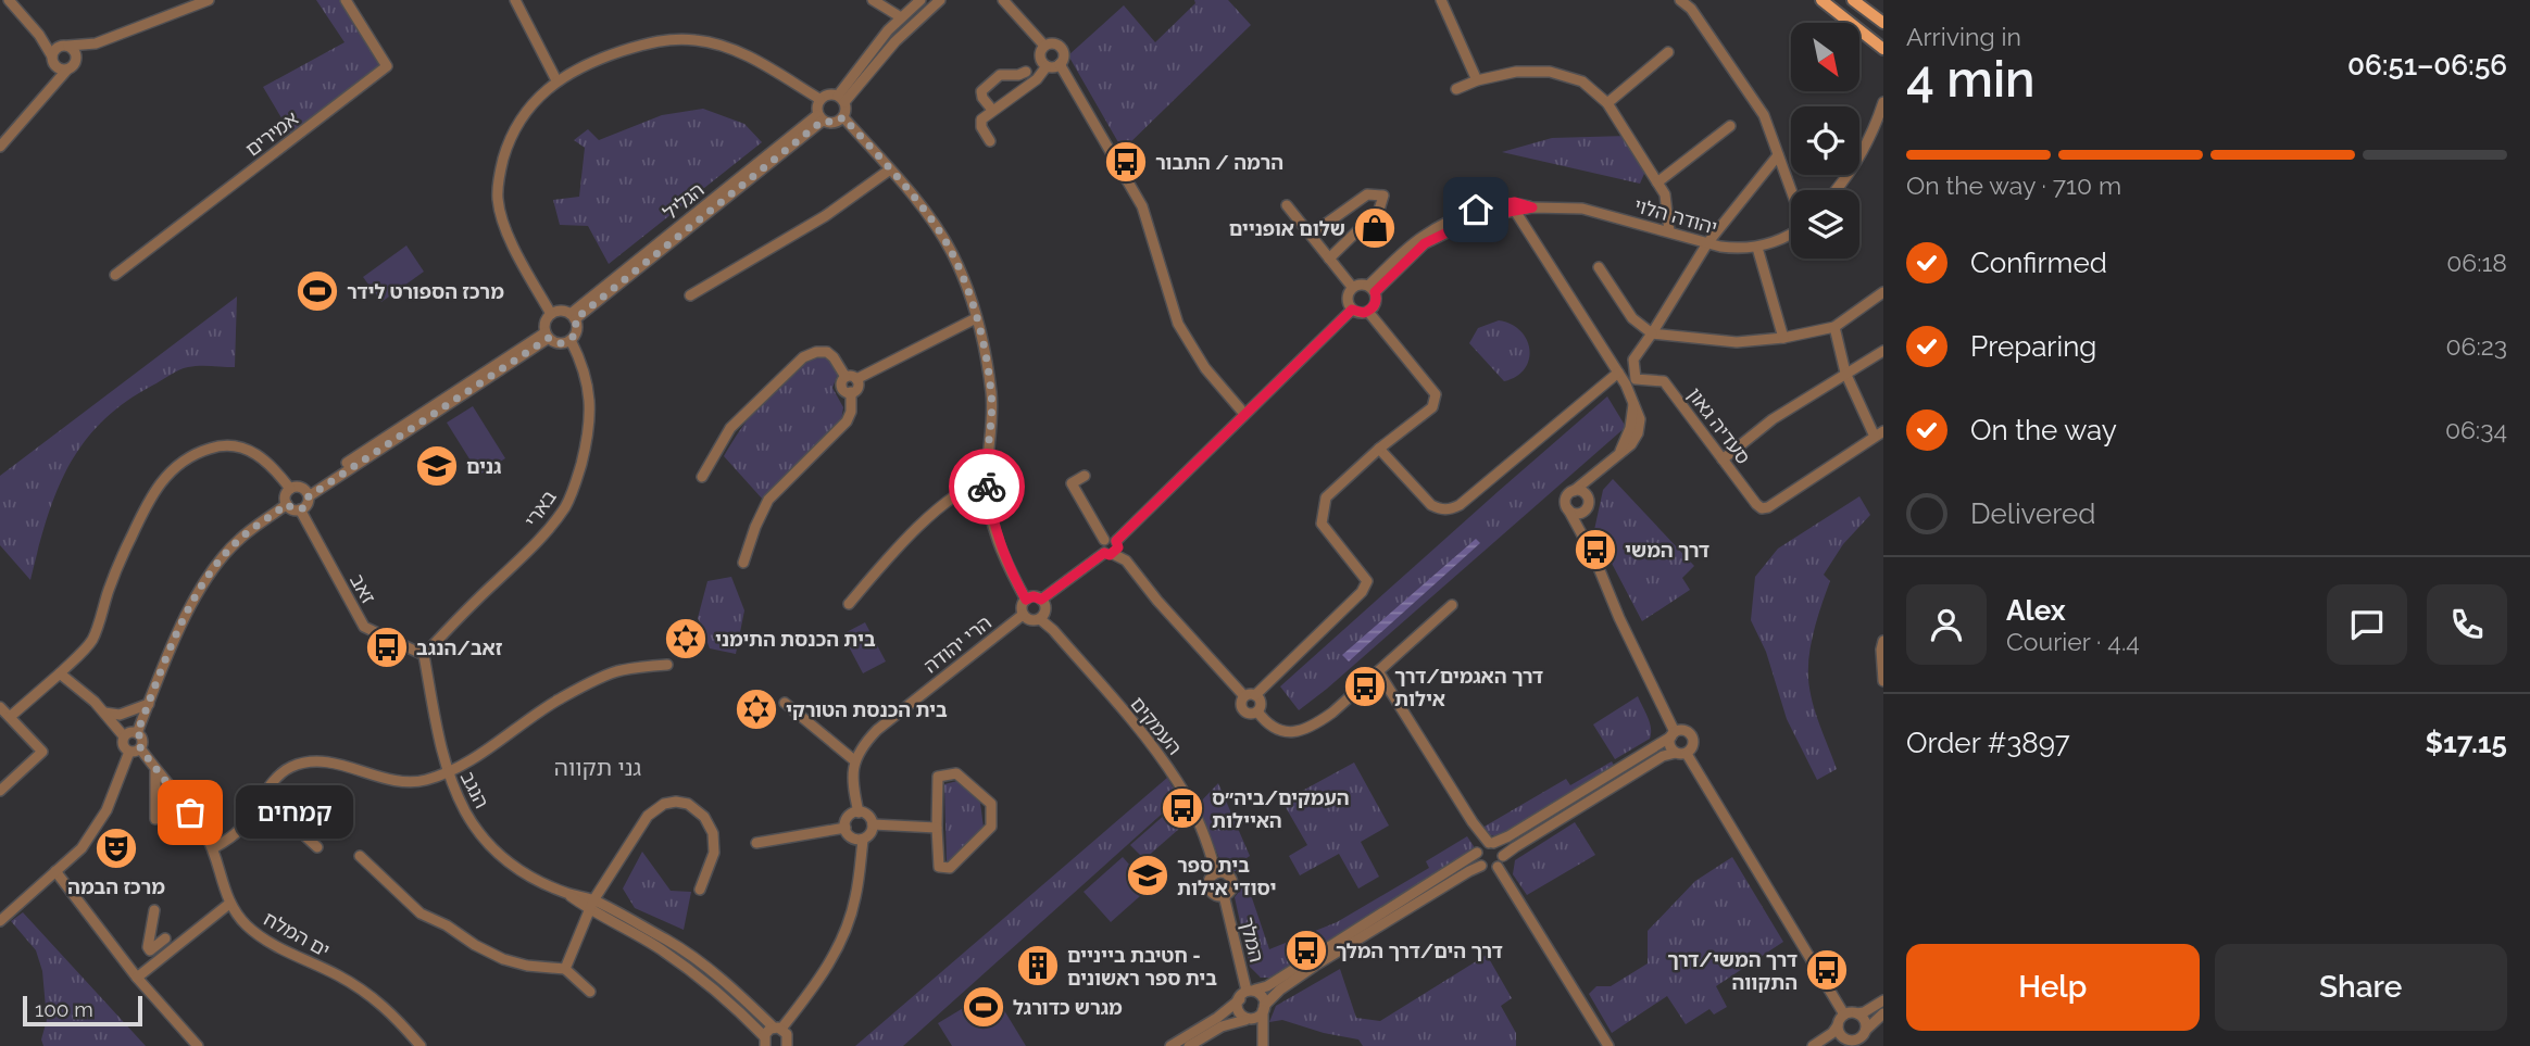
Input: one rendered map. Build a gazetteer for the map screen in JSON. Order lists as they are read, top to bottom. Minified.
{"streets":{"street":["אמירים","הגליל","יהודה הלוי","סעדיה גאון","בארי","זאב","הרי יהודה","העמקים","הנגב","ים המלח","המלך"]},"crossings":[["הגליל","בארי"],["בארי","זאב"],["בארי","הנגב"],["זאב","הנגב"],["הרי יהודה","העמקים"],["העמקים","המלך"]],"districts":["גני תקווה"],"places":{"bus stop":["הרמה / התבור","דרך המשי","זאב/הנגב","דרך האגמים/דרך אילות","העמקים/ביה״ס האיילות","דרך הים/דרך המלך","דרך המשי/דרך התקווה"],"shop":["שלום אופניים"],"sports":["מרכז הספורט לידר","מגרש כדורגל"],"school or university":["גנים","בית ספר יסודי אילות"],"synagogue":["בית הכנסת התימני","בית הכנסת הטורקי"],"other":["קמחים"],"theatre":["מרכז הבמה"],"building":["חטיבת בייניים - בית ספר ראשונים"]},"scale_bar":"100 m","north":"bottom right","page":{"heading":["4 min","Arriving in","06:51–06:56"],"panel":["Alex","Courier · 4.4","Order #3897","$17.15"],"bar":"On the way · 710 m","list":[["Confirmed","06:18"],["Preparing","06:23"],["On the way","06:34"],"Delivered"],"bubble":"קמחים","buttons":["Help","Share"],"scale":"100 m"}}
